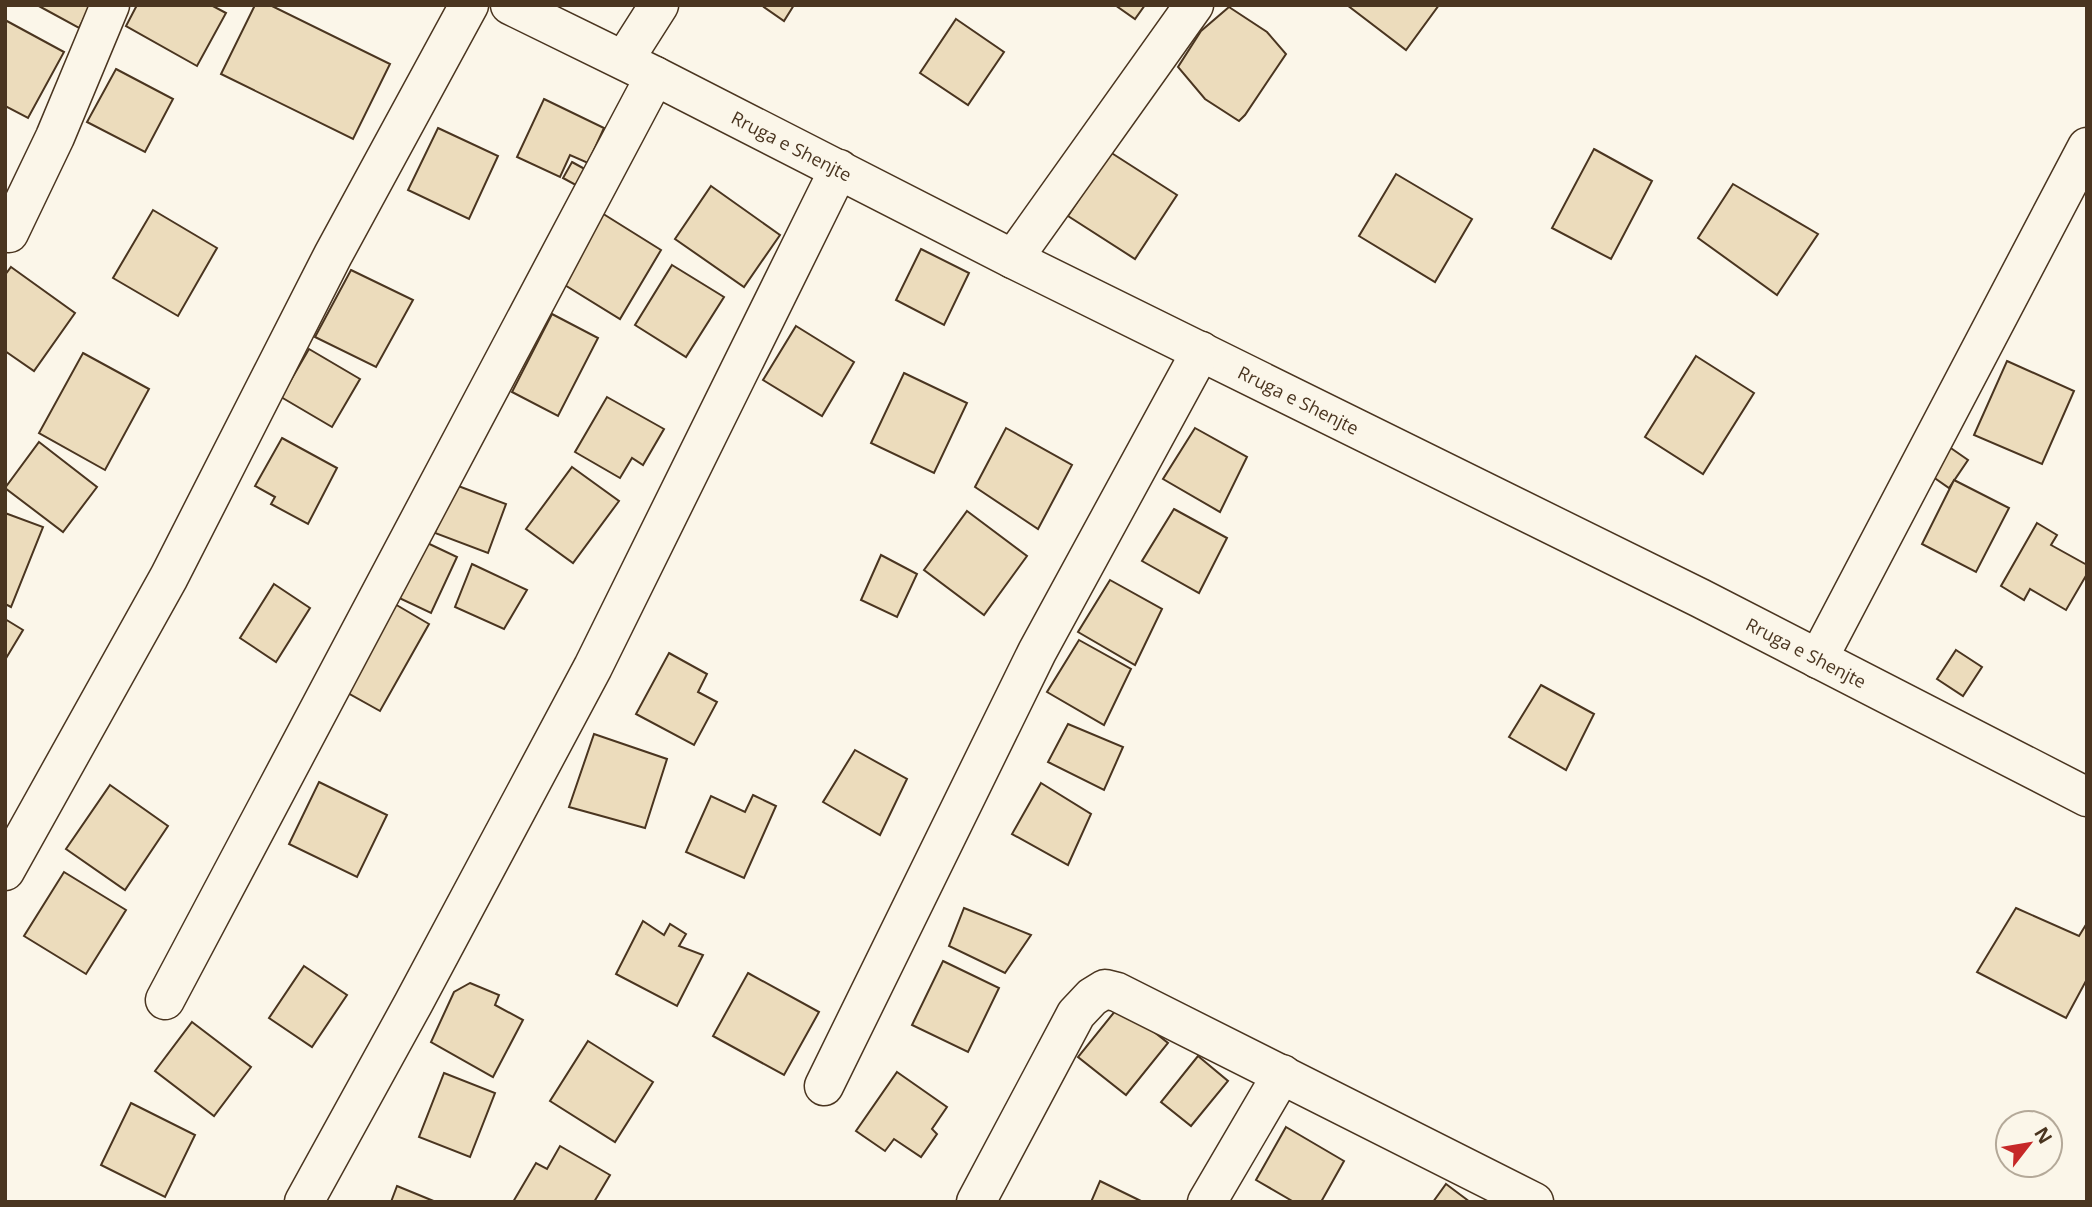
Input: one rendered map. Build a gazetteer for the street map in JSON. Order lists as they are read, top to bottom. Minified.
{"streets":{"street":["Rruga e Shenjte"]},"north":"top right"}
